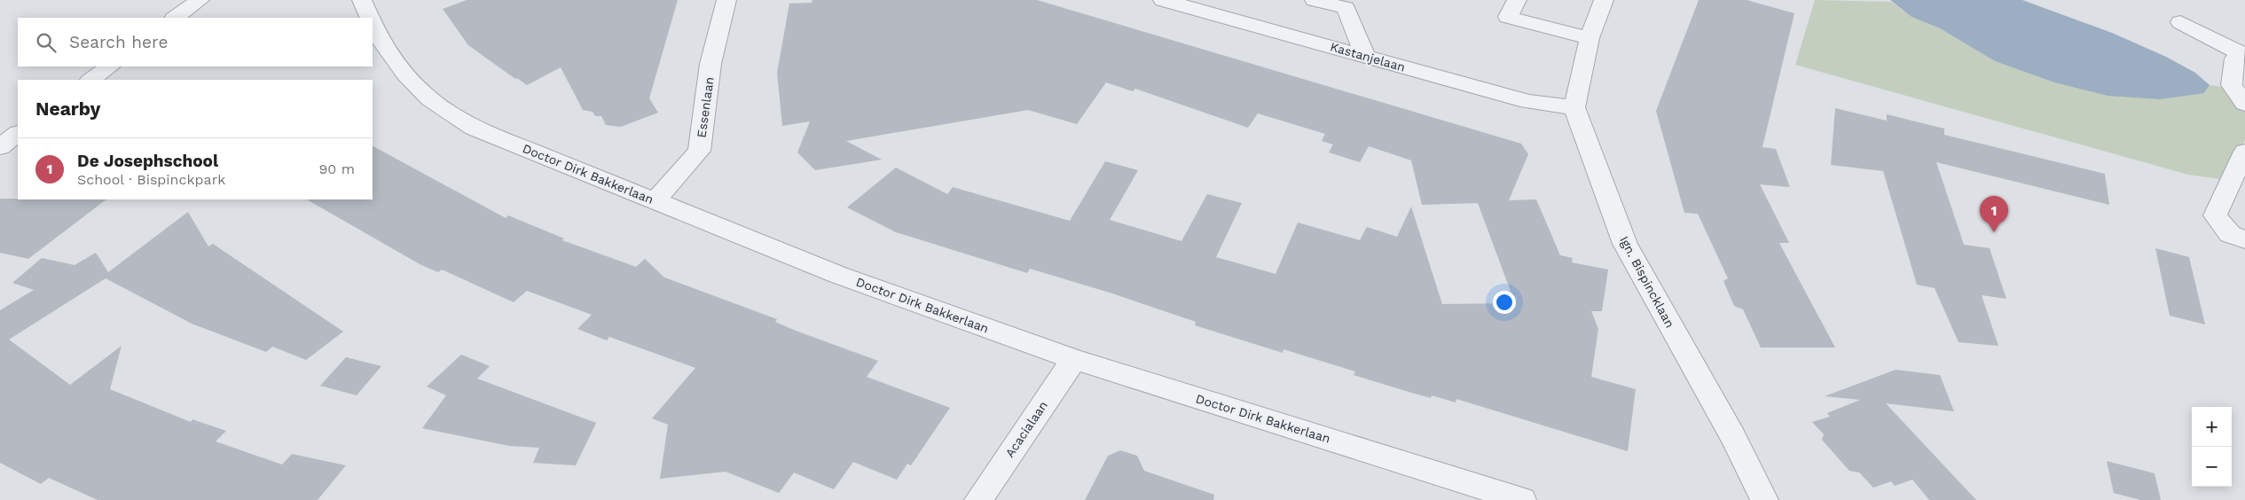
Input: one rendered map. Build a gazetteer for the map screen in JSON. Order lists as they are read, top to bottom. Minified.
{"streets":{"street":["Kastanjelaan","Essenlaan","Doctor Dirk Bakkerlaan","Ign. Bispincklaan","Acacialaan"]},"crossings":[["Kastanjelaan","Ign. Bispincklaan"],["Essenlaan","Doctor Dirk Bakkerlaan"],["Doctor Dirk Bakkerlaan","Acacialaan"]],"page":{"search":"Search here","heading":"Nearby","list":[{"mark":"1","name":"De Josephschool","note":"School · Bispinckpark","value":"90 m"}],"pins":"1","map_buttons":["+","−"]}}
